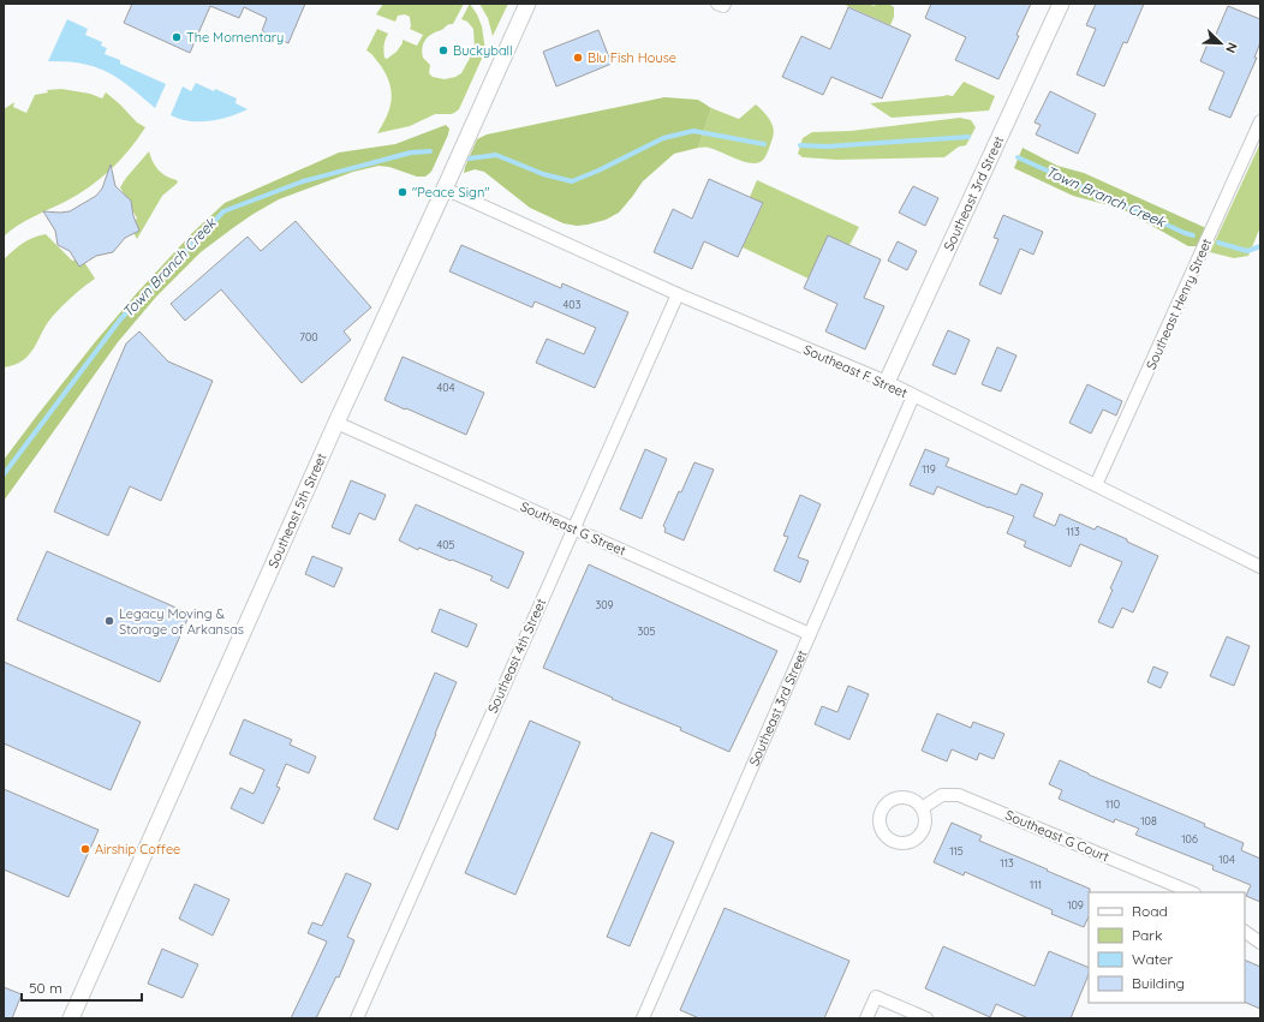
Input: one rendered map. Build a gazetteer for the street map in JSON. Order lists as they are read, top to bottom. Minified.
{"streets":{"street":["Southeast 3rd Street","Southeast Henry Street","Southeast F Street","Southeast 5th Street","Southeast G Street","Southeast 4th Street","Southeast G Court"]},"crossings":[["Southeast 3rd Street","Southeast F Street"],["Southeast 3rd Street","Southeast G Street"],["Southeast Henry Street","Southeast F Street"],["Southeast F Street","Southeast 5th Street"],["Southeast F Street","Southeast 4th Street"],["Southeast 5th Street","Southeast G Street"],["Southeast G Street","Southeast 4th Street"]],"water":["Town Branch Creek"],"places":["The Momentary","Buckyball","Blu Fish House","\"Peace Sign\"","Legacy Moving & Storage of Arkansas","Airship Coffee"],"house_numbers":["403","700","404","119","113","405","309","305","110","108","106","115","104","113","111","109"],"legend":["Road","Park","Water","Building"],"scale_bar":"50 m","north":"bottom right"}
